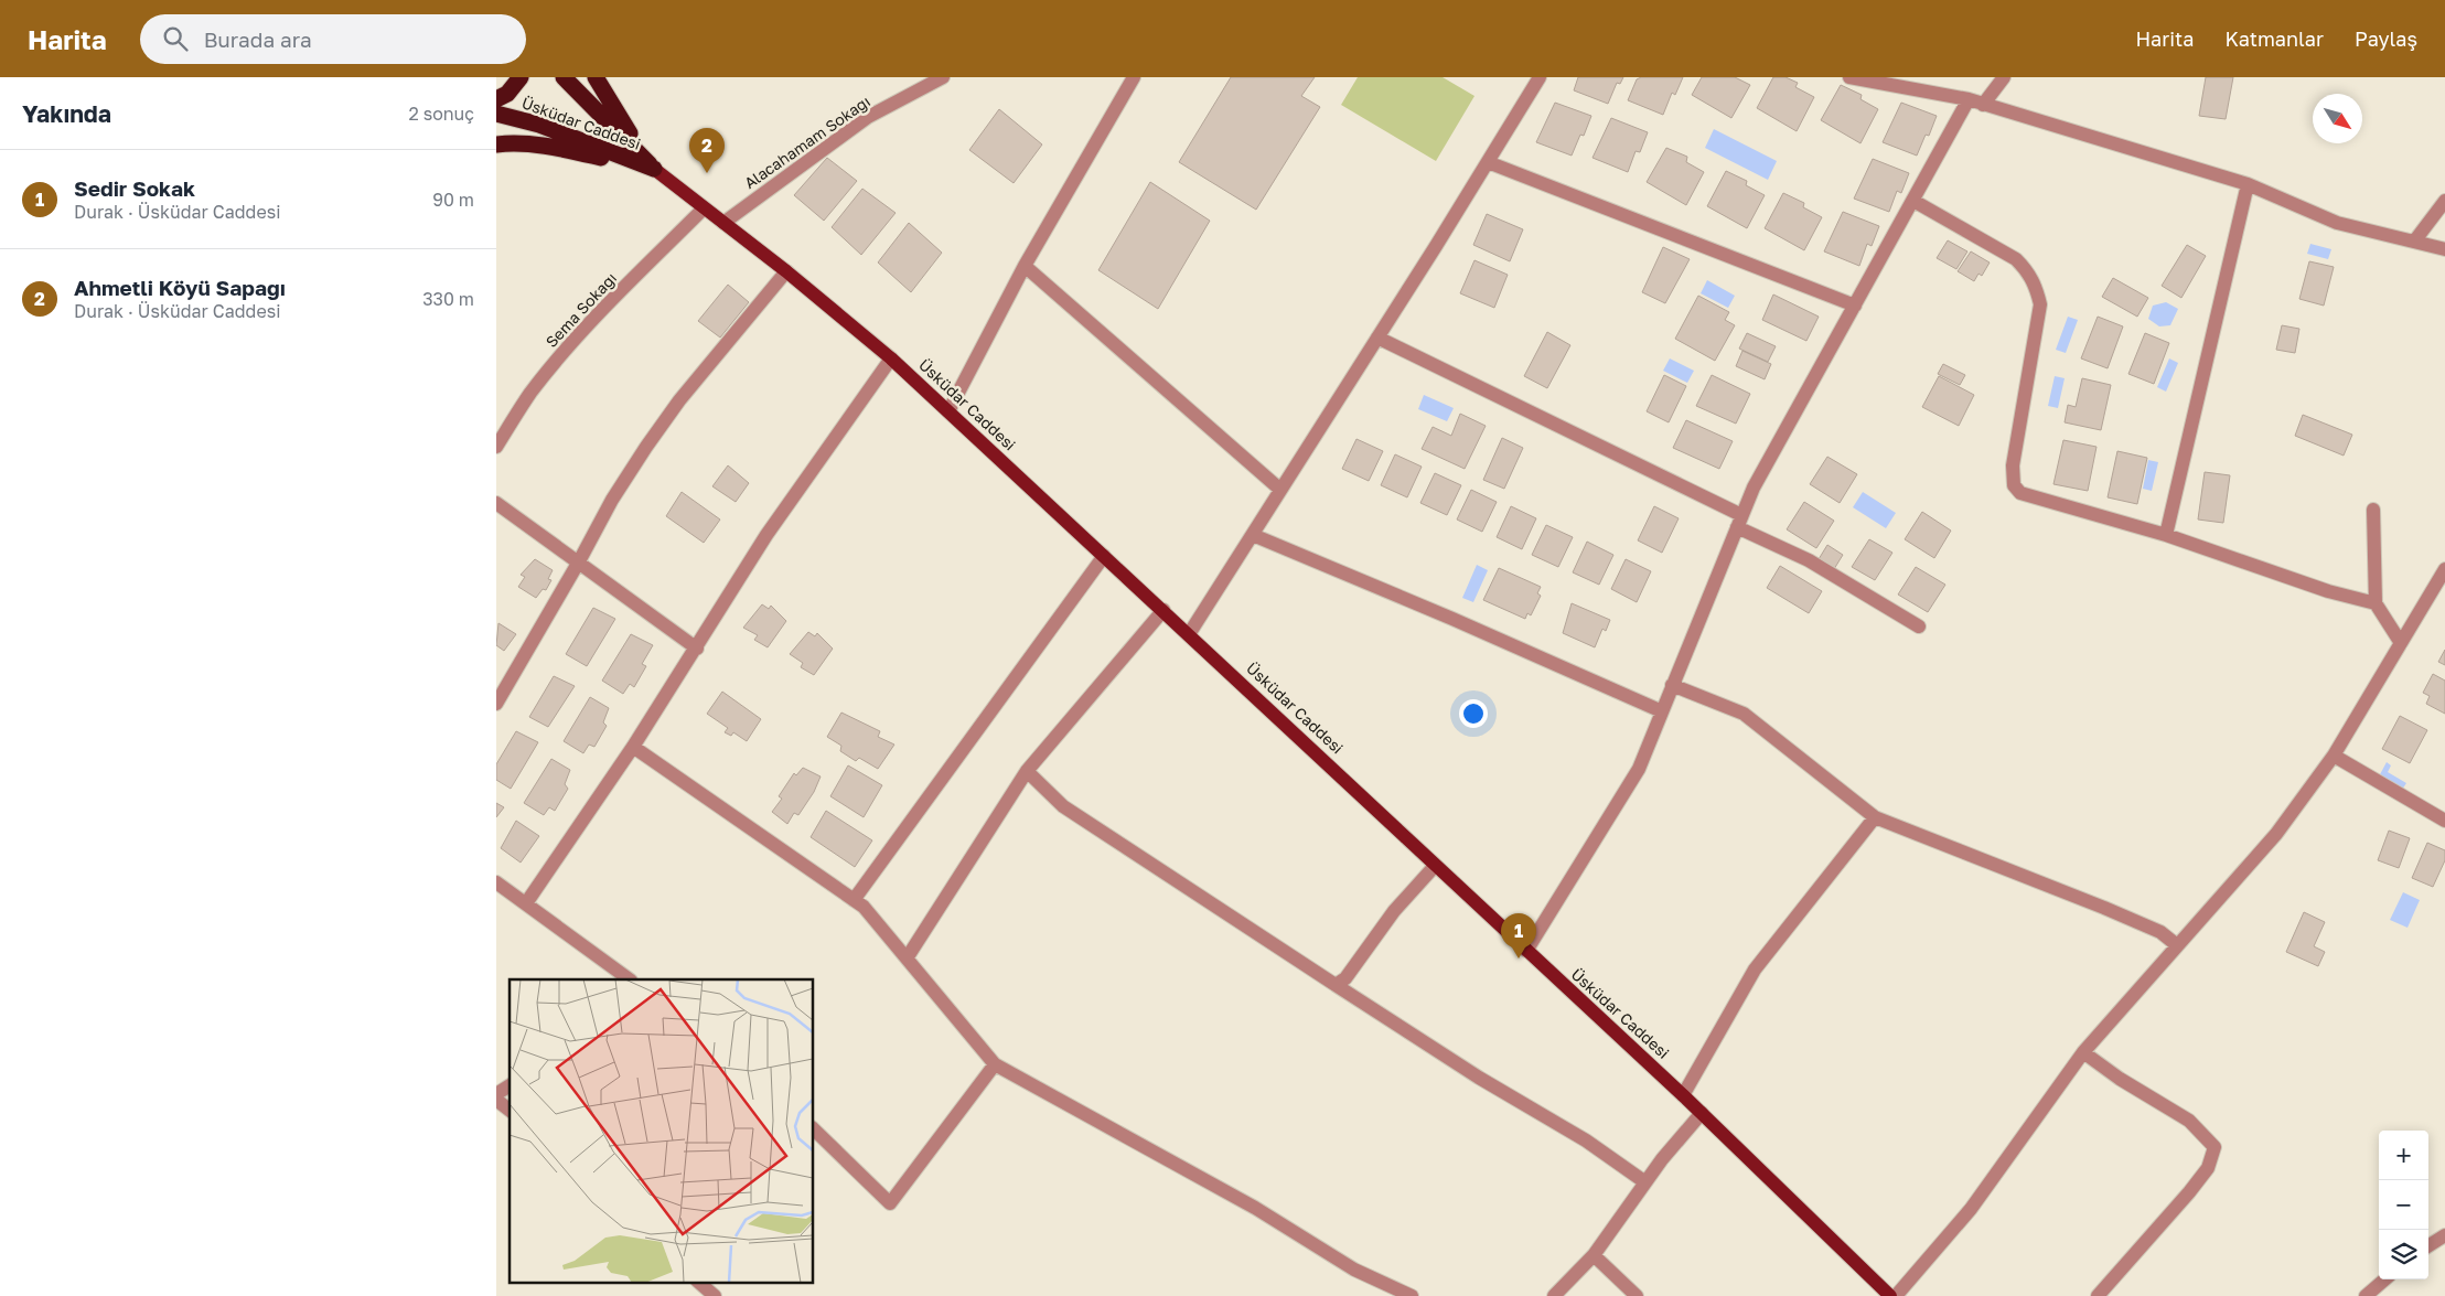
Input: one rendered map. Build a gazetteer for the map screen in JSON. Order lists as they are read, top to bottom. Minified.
{"streets":{"highway":["Üsküdar Caddesi"],"street":["Alacahamam Sokağı","Sema Sokağı"]},"crossings":[["Üsküdar Caddesi","Alacahamam Sokağı"],["Üsküdar Caddesi","Sema Sokağı"]],"north":"bottom right","page":{"header":"Harita","search":"Burada ara","nav":["Harita","Katmanlar","Paylaş"],"heading":["Yakında","2 sonuç"],"pins":["2","1"],"list":[{"mark":"1","name":"Sedir Sokak","note":"Durak · Üsküdar Caddesi","value":"90 m"},{"mark":"2","name":"Ahmetli Köyü Sapağı","note":"Durak · Üsküdar Caddesi","value":"330 m"}],"map_buttons":["+","−"]}}
